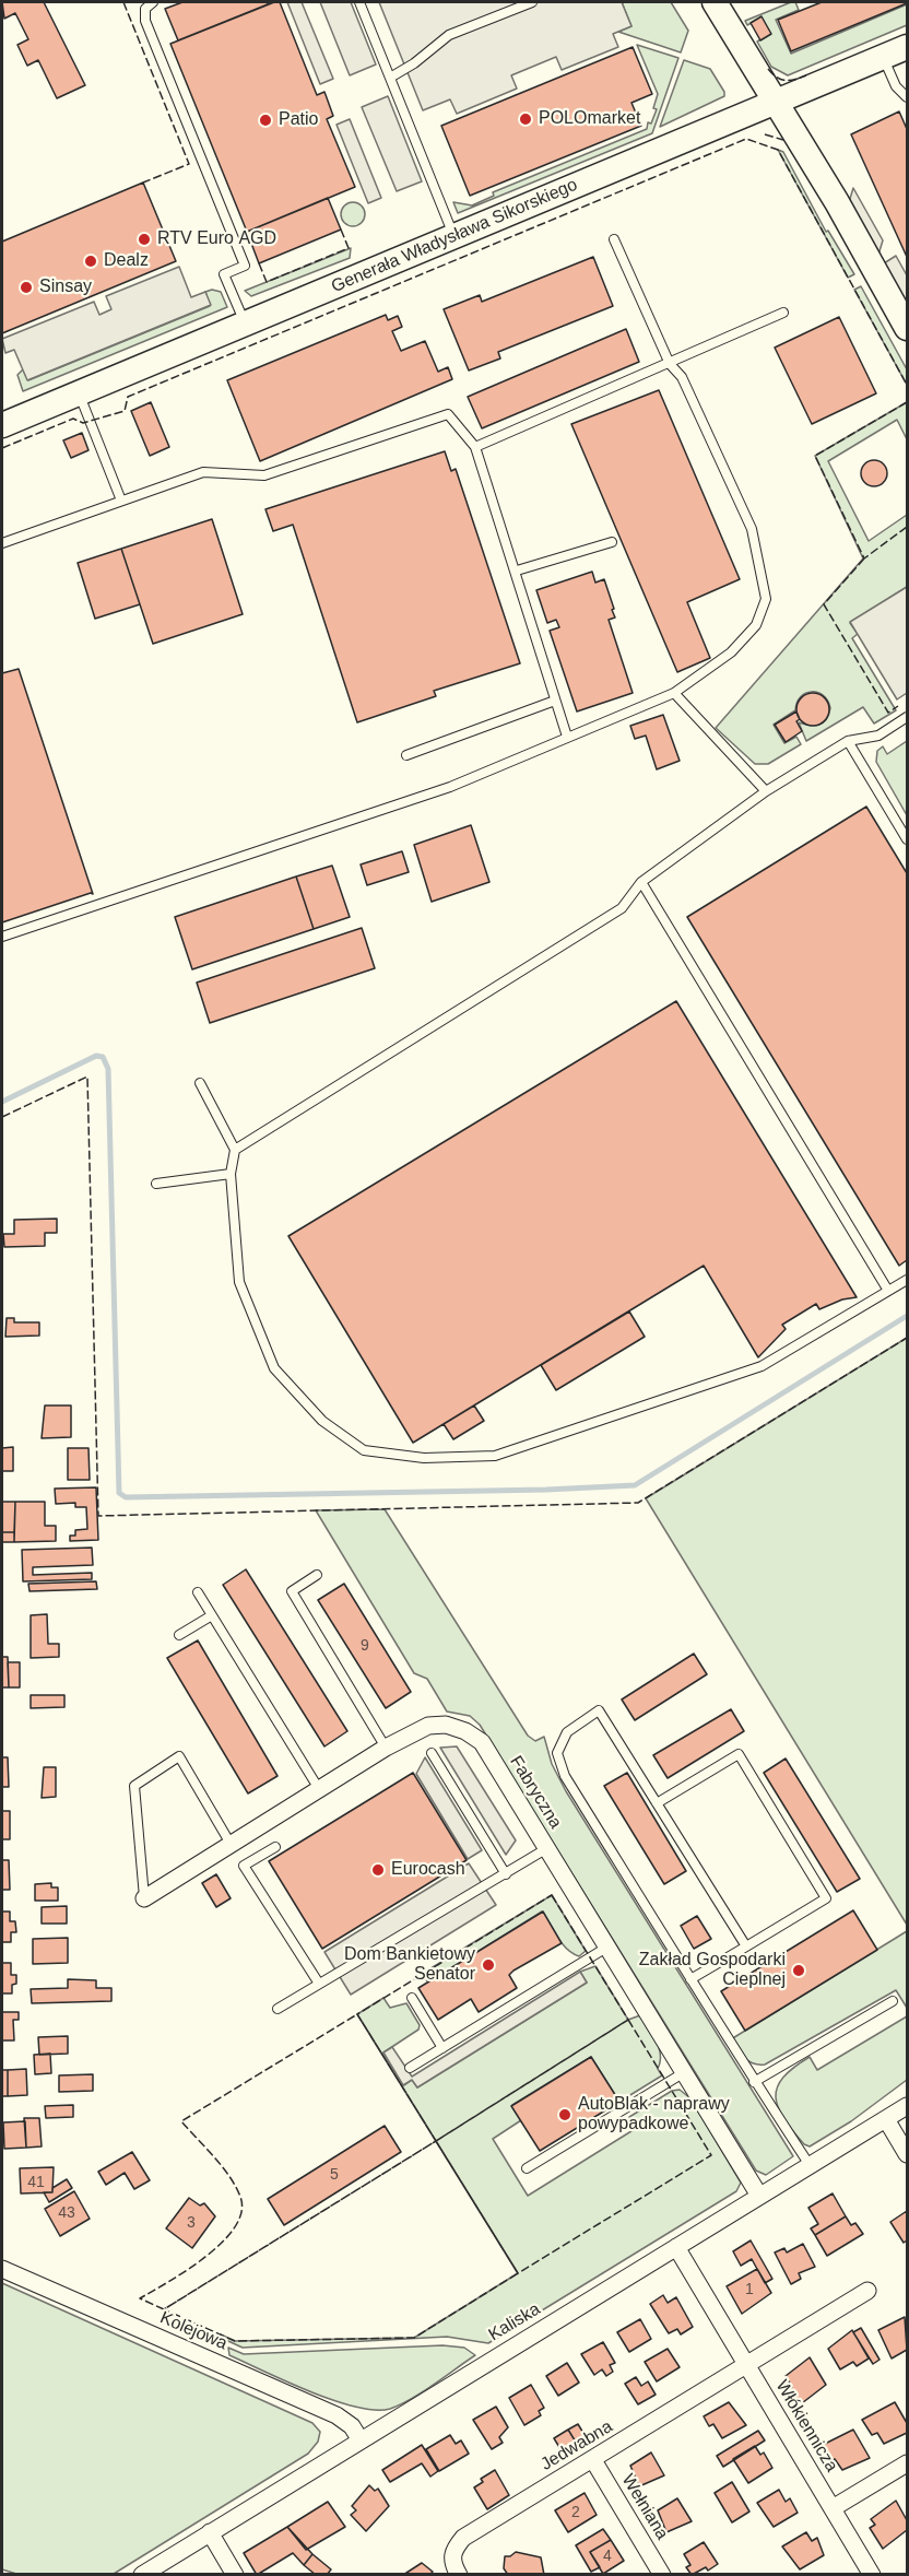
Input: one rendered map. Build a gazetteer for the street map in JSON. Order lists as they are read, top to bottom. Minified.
{"streets":{"street":["Generała Władysława Sikorskiego","Fabryczna","Kaliska","Kolejowa","Włókiennicza","Jedwabna","Wełniana"]},"crossings":[["Fabryczna","Kaliska"],["Kaliska","Kolejowa"],["Kaliska","Włókiennicza"],["Włókiennicza","Jedwabna"],["Jedwabna","Wełniana"]],"places":["POLOmarket","Patio","RTV Euro AGD","Dealz","Sinsay","Eurocash","Dom Bankietowy Senator","Zakład Gospodarki Cieplnej","AutoBlak - naprawy powypadkowe"],"house_numbers":["9","5","41","43","3","1","2","4"]}
